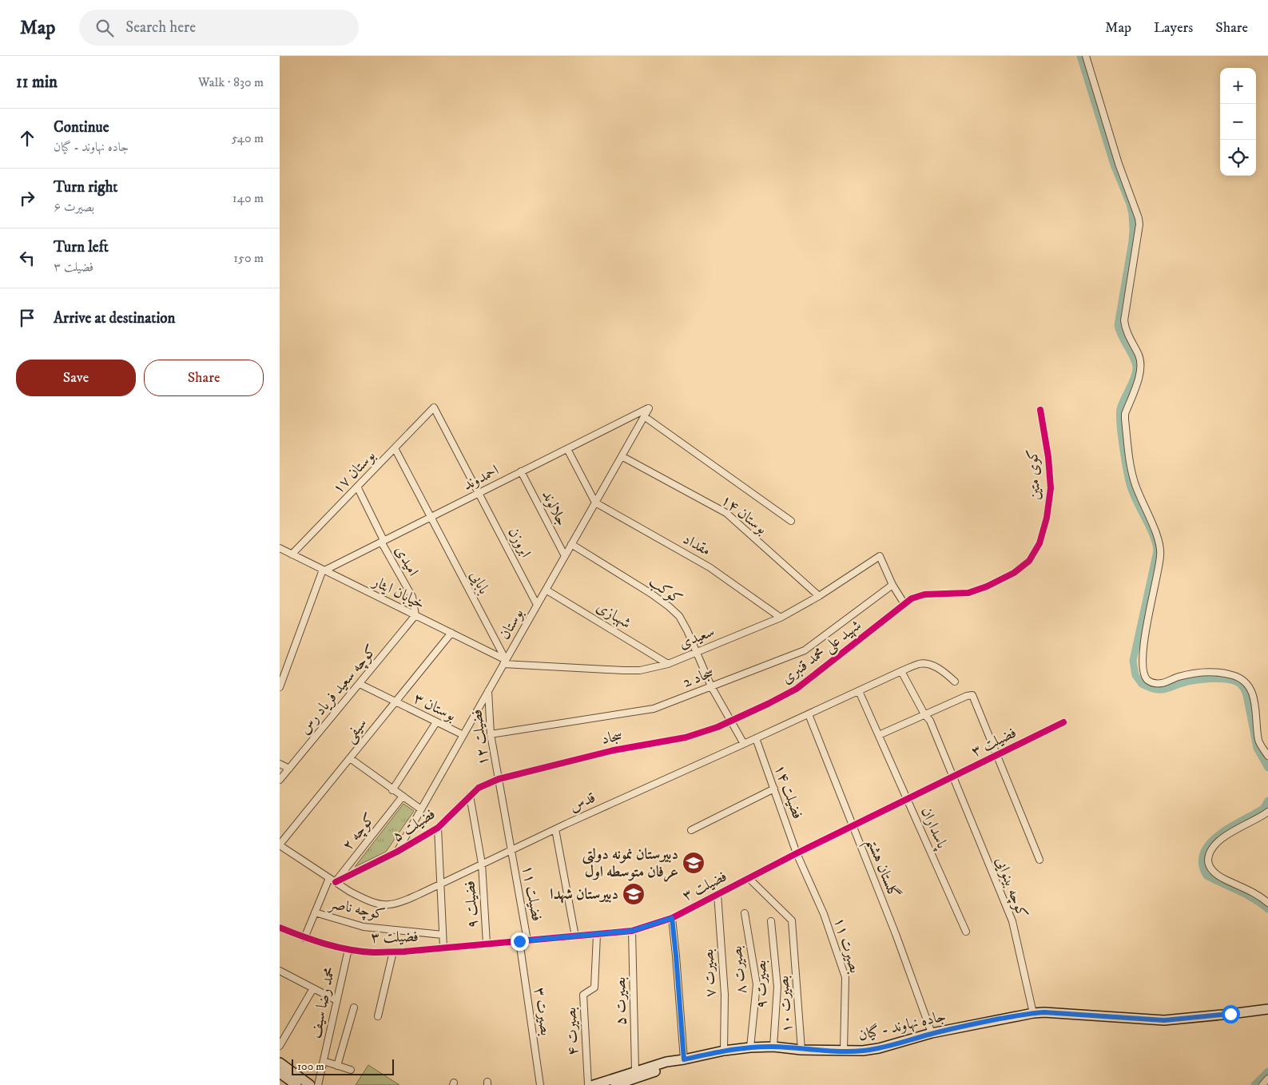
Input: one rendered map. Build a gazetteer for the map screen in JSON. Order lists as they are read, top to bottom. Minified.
{"streets":{"main road":["جاده نهاوند - گیان"],"street":["بوستان ۱۷","کوی متین","احمدوند","جلالوند","بوستان ۱۴","ابروزن","مقداد","امیدی","بابایی","کوکب","خیابان ایثار","شهبازی","بوستان","سعیدی","شهید علی محمد قنبری","سجاد 2","کوچه سعید فریاد رس","بوستان ۳","سیفی","فضیلت ۱۲","سجاد","فضیلت ۳","فضیلت ۱۴","قدس","فضیلت ۵","پاسداران","کوچه ۲","گلستان هشتم","کوچه بینوایی","فضیلت ۱۱","فضیلت ۹","کوچه ناصر","بصیرت ۱۱","بصیرت ۸","بصیرت ۷","بصیرت ۹","بصیرت ۵","محمد رضا سیف","بصیرت ۱۰","بصیرت ۳","بصیرت ۴"]},"crossings":[["بوستان ۱۷","ابروزن"],["بوستان ۱۷","امیدی"],["بوستان ۱۷","بابایی"],["بوستان ۱۷","خیابان ایثار"],["کوی متین","شهید علی محمد قنبری"],["احمدوند","جلالوند"],["احمدوند","ابروزن"],["احمدوند","امیدی"],["احمدوند","بابایی"],["احمدوند","خیابان ایثار"],["احمدوند","بوستان"],["جلالوند","بوستان"],["بوستان ۱۴","بوستان"],["بوستان ۱۴","سعیدی"],["ابروزن","بوستان"],["مقداد","بوستان"],["مقداد","سعیدی"],["امیدی","خیابان ایثار"],["امیدی","کوچه سعید فریاد رس"],["بابایی","خیابان ایثار"],["بابایی","بوستان"],["بابایی","سعیدی"],["کوکب","بوستان"],["کوکب","سعیدی"],["کوکب","شهید علی محمد قنبری"],["کوکب","سجاد 2"],["کوکب","سجاد"],["کوکب","قدس"],["خیابان ایثار","بوستان"],["خیابان ایثار","سعیدی"],["خیابان ایثار","کوچه سعید فریاد رس"],["خیابان ایثار","سیفی"],["شهبازی","بوستان"],["شهبازی","سعیدی"],["بوستان","سعیدی"],["بوستان","بوستان ۳"],["بوستان","فضیلت ۱۲"],["بوستان","فضیلت ۵"],["سعیدی","سجاد 2"],["شهید علی محمد قنبری","سجاد"],["سجاد 2","فضیلت ۱۲"],["کوچه سعید فریاد رس","بوستان ۳"],["بوستان ۳","سیفی"],["سیفی","قدس"],["فضیلت ۱۲","سجاد"],["فضیلت ۱۲","قدس"],["فضیلت ۱۲","فضیلت ۵"],["فضیلت ۱۲","فضیلت ۱۱"],["سجاد","فضیلت ۵"],["فضیلت ۳","فضیلت ۱۴"],["فضیلت ۳","پاسداران"],["فضیلت ۳","گلستان هشتم"],["فضیلت ۳","کوچه بینوایی"],["فضیلت ۳","فضیلت ۱۱"],["فضیلت ۳","فضیلت ۹"],["فضیلت ۳","بصیرت ۱۱"],["فضیلت ۳","بصیرت ۷"],["فضیلت ۳","بصیرت ۵"],["فضیلت ۳","محمد رضا سیف"],["فضیلت ۳","بصیرت ۱۰"],["فضیلت ۳","بصیرت ۳"],["فضیلت ۳","بصیرت ۴"],["فضیلت ۱۴","قدس"],["فضیلت ۱۴","بصیرت ۱۱"],["قدس","فضیلت ۵"],["قدس","پاسداران"],["قدس","کوچه ۲"],["قدس","گلستان هشتم"],["قدس","فضیلت ۱۱"],["قدس","فضیلت ۹"],["فضیلت ۵","کوچه ۲"],["فضیلت ۵","فضیلت ۹"],["گلستان هشتم","جاده نهاوند - گیان"],["کوچه بینوایی","جاده نهاوند - گیان"],["بصیرت ۱۱","جاده نهاوند - گیان"],["بصیرت ۸","جاده نهاوند - گیان"],["بصیرت ۷","جاده نهاوند - گیان"],["بصیرت ۹","جاده نهاوند - گیان"],["بصیرت ۵","جاده نهاوند - گیان"],["بصیرت ۱۰","جاده نهاوند - گیان"]],"places":{"school or university":["دبیرستان نمونه دولتی عرفان متوسطه اول","دبیرستان شهدا"]},"scale_bar":"100 m","page":{"header":"Map","search":"Search here","nav":["Map","Layers","Share"],"heading":["11 min","Walk · 830 m"],"map_buttons":["+","−"],"list":[["Continue","جاده نهاوند - گیان","540 m"],["Turn right","بصیرت ۶","140 m"],["Turn left","فضیلت ۳","150 m"],"Arrive at destination"],"buttons":["Save","Share"],"scale":"100 m"}}
